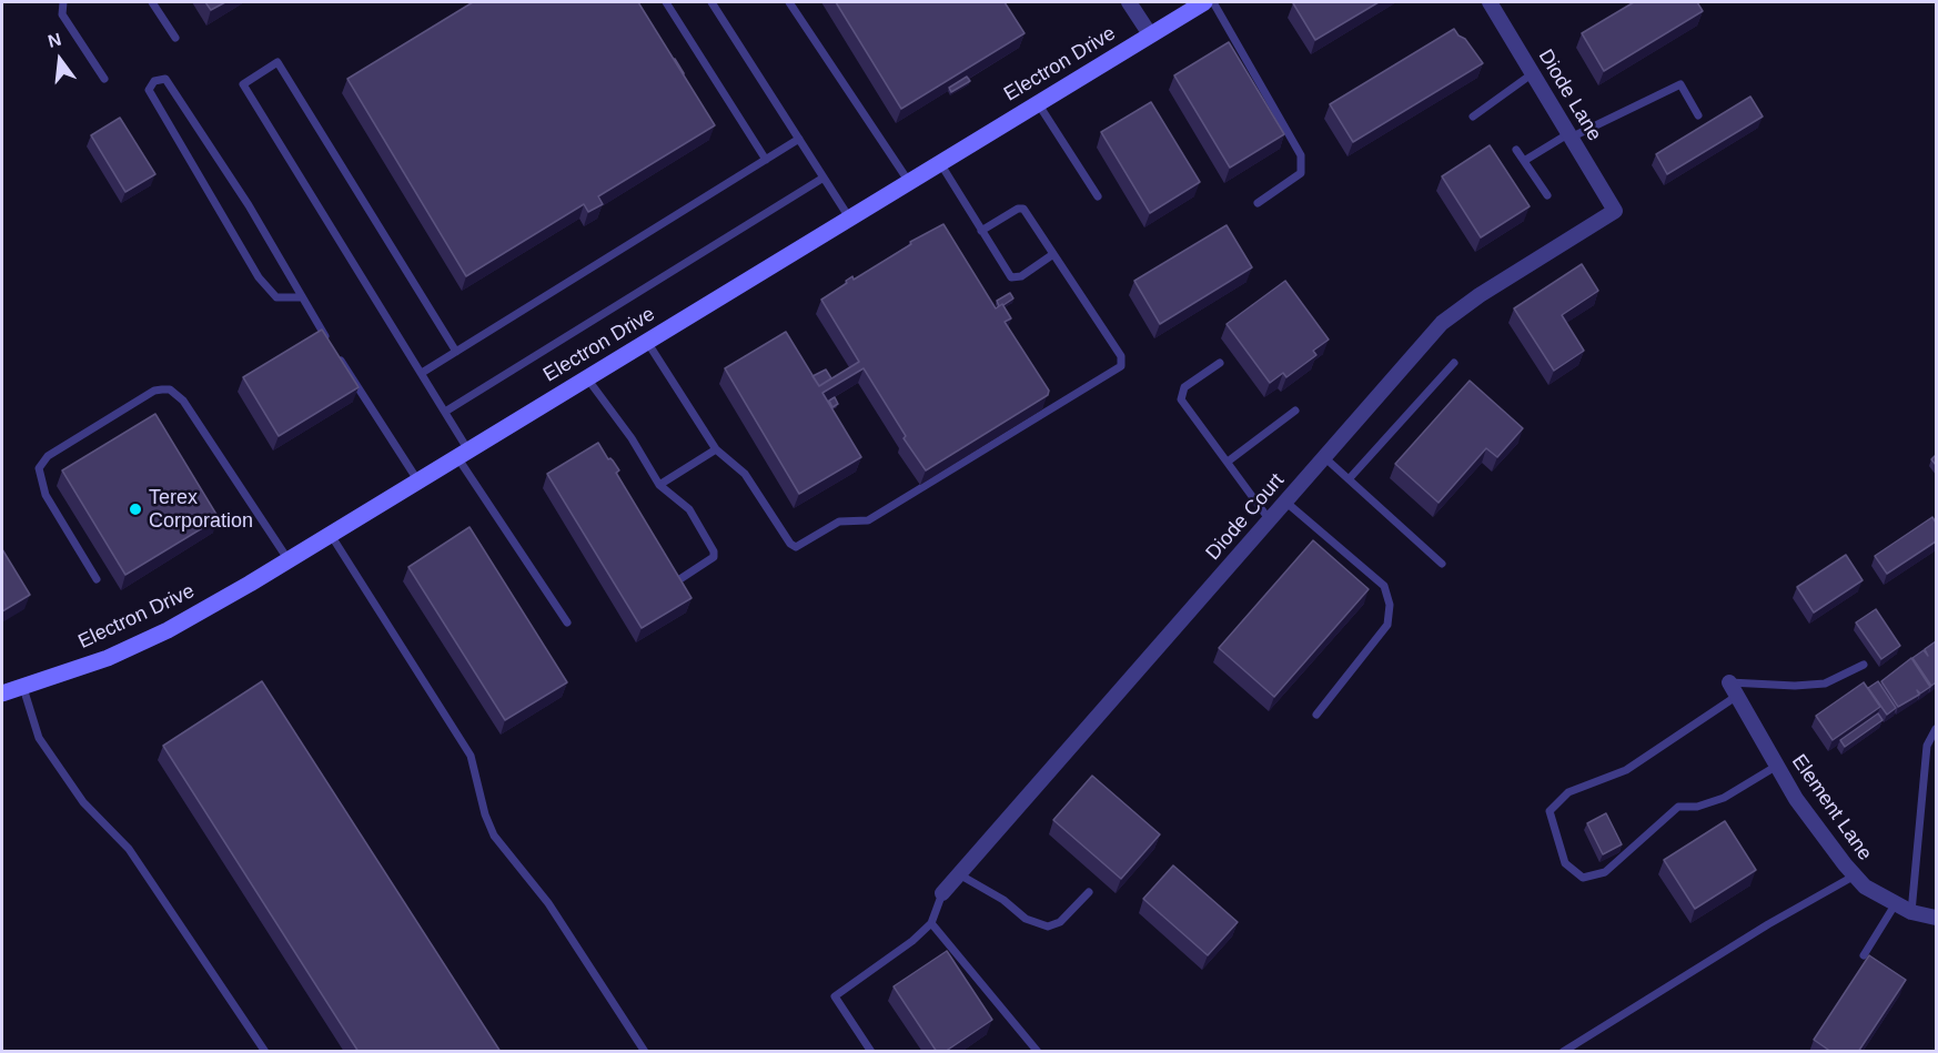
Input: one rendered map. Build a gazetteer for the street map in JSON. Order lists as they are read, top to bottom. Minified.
{"streets":{"street":["Electron Drive","Diode Lane","Diode Court","Element Lane"]},"crossings":[["Diode Lane","Diode Court"]],"places":["Terex Corporation"],"north":"top"}
